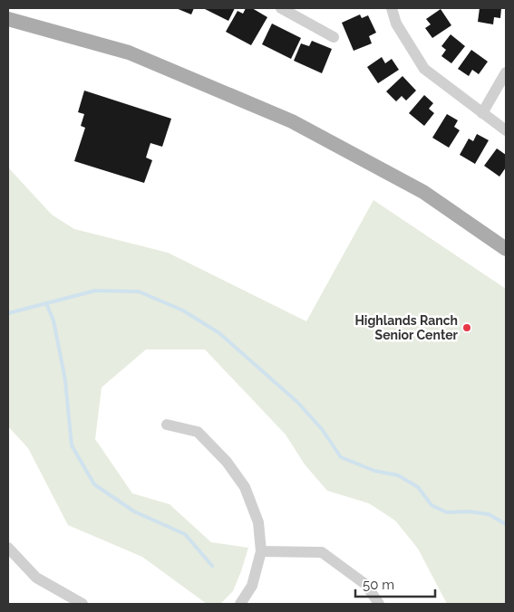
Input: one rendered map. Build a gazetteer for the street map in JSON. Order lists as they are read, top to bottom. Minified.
{"places":["Highlands Ranch Senior Center"],"scale_bar":"50 m"}
